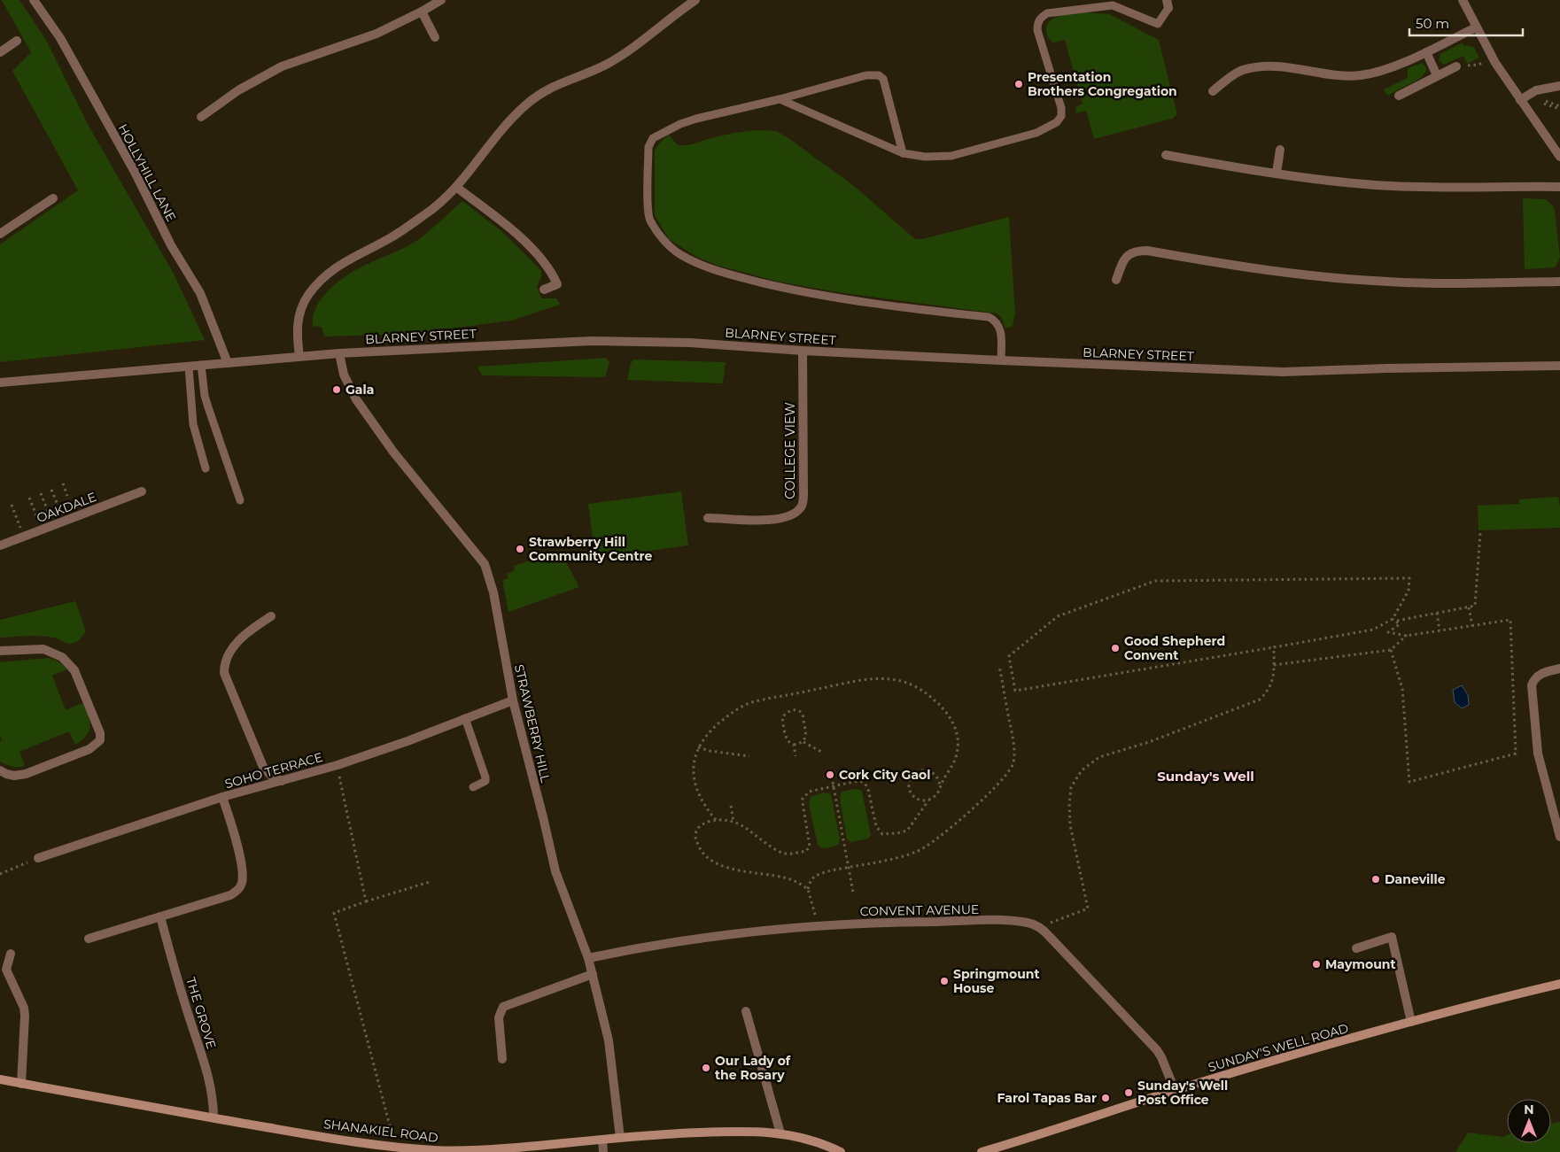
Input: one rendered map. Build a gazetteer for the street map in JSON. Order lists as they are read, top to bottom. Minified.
{"streets":{"street":["HOLLYHILL LANE","BLARNEY STREET","COLLEGE VIEW","OAKDALE","STRAWBERRY HILL","SOHO TERRACE","CONVENT AVENUE","THE GROVE","SUNDAY'S WELL ROAD","SHANAKIEL ROAD"]},"crossings":[["HOLLYHILL LANE","BLARNEY STREET"],["BLARNEY STREET","COLLEGE VIEW"],["BLARNEY STREET","STRAWBERRY HILL"],["STRAWBERRY HILL","SOHO TERRACE"],["STRAWBERRY HILL","CONVENT AVENUE"],["STRAWBERRY HILL","SHANAKIEL ROAD"],["THE GROVE","SHANAKIEL ROAD"]],"districts":["Sunday's Well"],"places":["Presentation Brothers Congregation","Gala","Strawberry Hill Community Centre","Good Shepherd Convent","Cork City Gaol","Daneville","Maymount","Springmount House","Our Lady of the Rosary","Sunday's Well Post Office","Farol Tapas Bar"],"scale_bar":"50 m","north":"top"}
